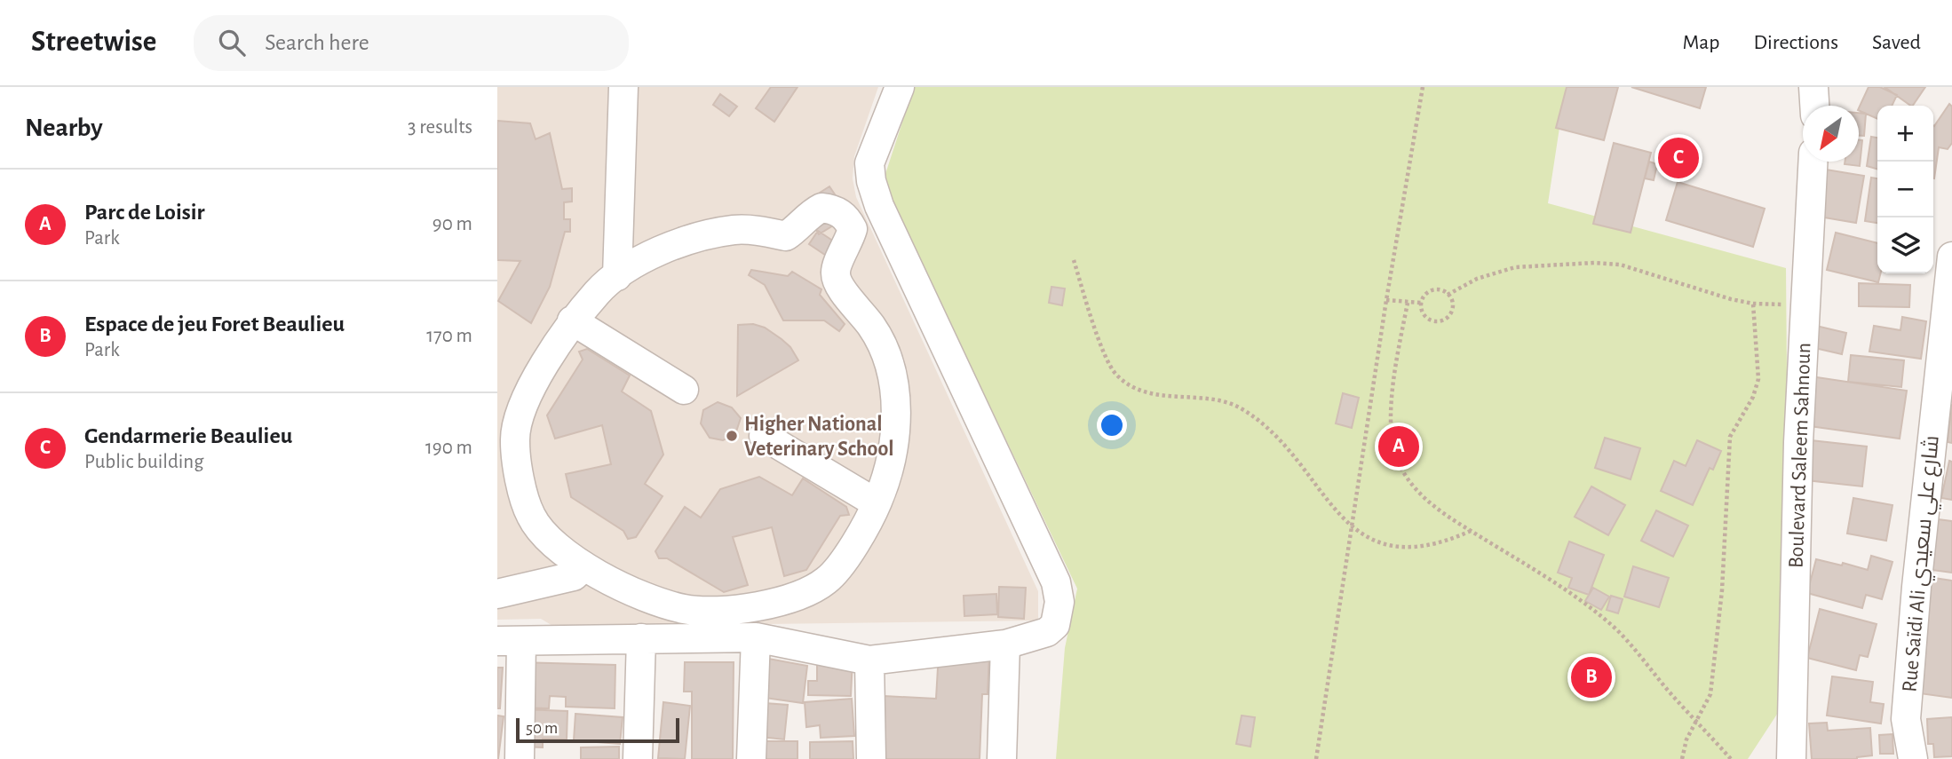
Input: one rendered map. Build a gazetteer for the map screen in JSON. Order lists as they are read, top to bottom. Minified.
{"streets":{"street":["Boulevard Saleem Sahnoun","Rue Saïdi Ali شارع علي سعيدي"]},"places":["Higher National Veterinary School"],"scale_bar":"50 m","north":"bottom left","page":{"header":"Streetwise","search":"Search here","nav":["Map","Directions","Saved"],"heading":["Nearby","3 results"],"map_buttons":["+","−"],"pins":["C","A","B"],"list":[{"mark":"A","name":"Parc de Loisir","note":"Park","value":"90 m"},{"mark":"B","name":"Espace de jeu Foret Beaulieu","note":"Park","value":"170 m"},{"mark":"C","name":"Gendarmerie Beaulieu","note":"Public building","value":"190 m"}],"scale":"50 m"}}
